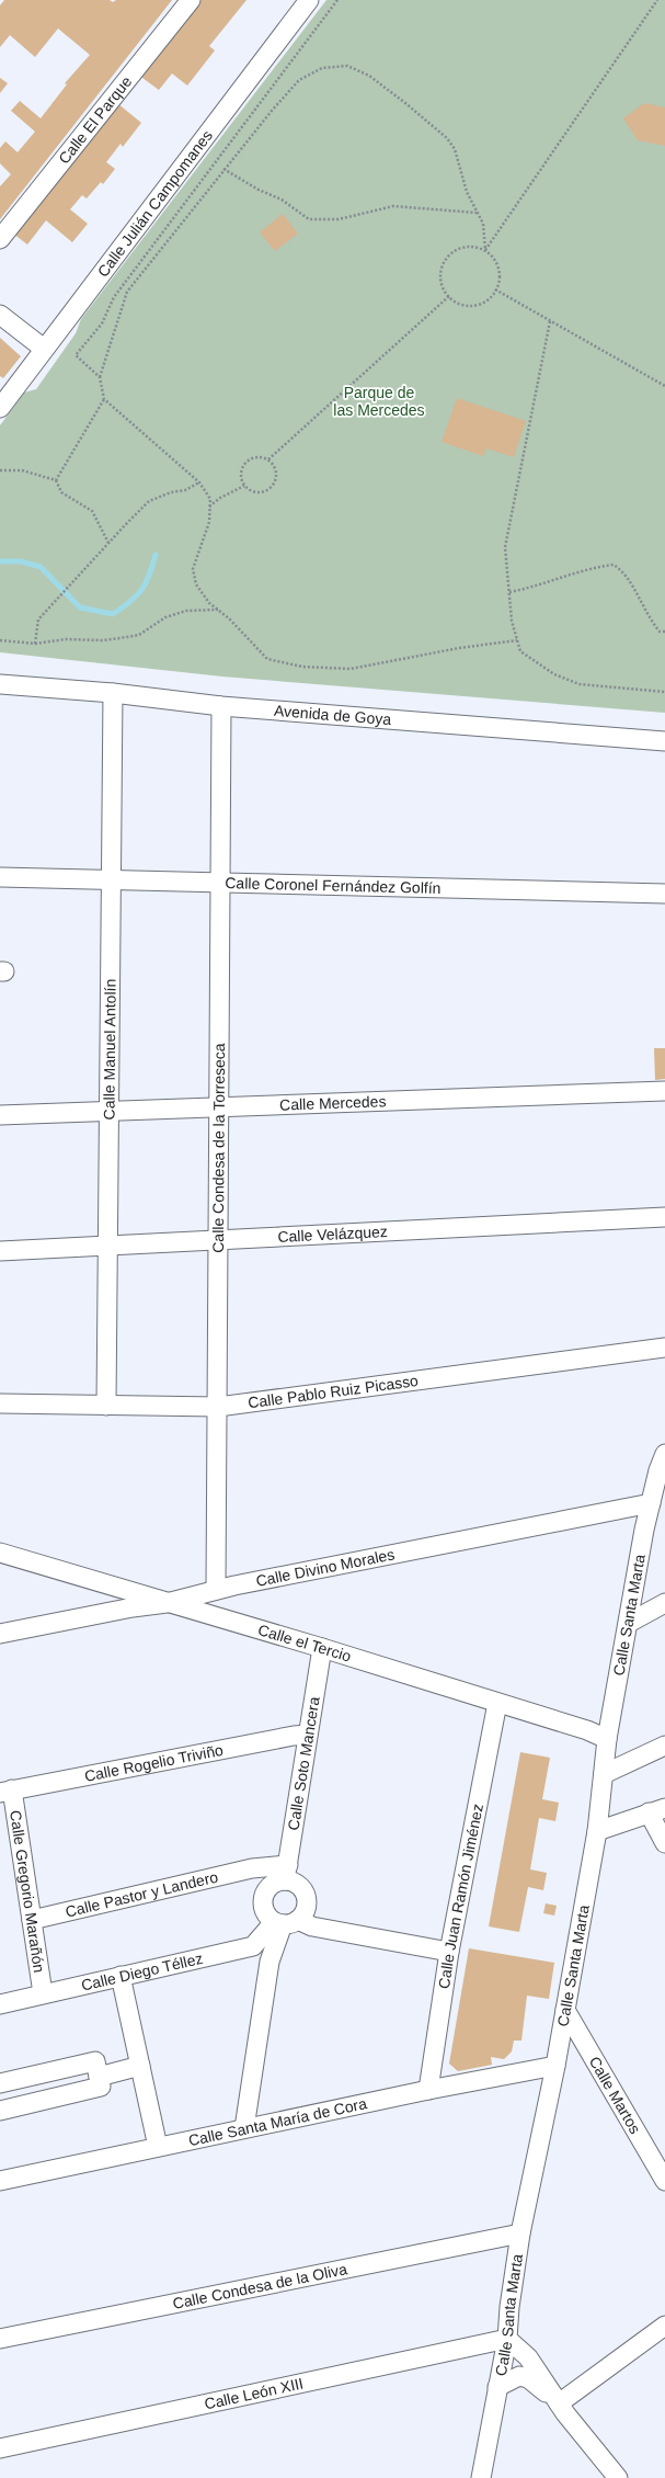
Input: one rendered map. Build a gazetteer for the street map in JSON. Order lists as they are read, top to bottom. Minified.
{"streets":{"street":["Calle El Parque","Calle Julián Campomanes","Avenida de Goya","Calle Coronel Fernández Golfín","Calle Manuel Antolín","Calle Mercedes","Calle Condesa de la Torreseca","Calle Velázquez","Calle Pablo Ruiz Picasso","Calle Divino Morales","Calle Santa Marta","Calle el Tercio","Calle Rogelio Triviño","Calle Soto Mancera","Calle Gregorio Marañón","Calle Pastor y Landero","Calle Juan Ramón Jiménez","Calle Diego Téllez","Calle Martos","Calle Santa María de Cora","Calle Condesa de la Oliva","Calle León XIII"]},"crossings":[["Avenida de Goya","Calle Manuel Antolín"],["Avenida de Goya","Calle Condesa de la Torreseca"],["Calle Coronel Fernández Golfín","Calle Manuel Antolín"],["Calle Coronel Fernández Golfín","Calle Condesa de la Torreseca"],["Calle Manuel Antolín","Calle Mercedes"],["Calle Manuel Antolín","Calle Velázquez"],["Calle Manuel Antolín","Calle Pablo Ruiz Picasso"],["Calle Mercedes","Calle Condesa de la Torreseca"],["Calle Condesa de la Torreseca","Calle Velázquez"],["Calle Condesa de la Torreseca","Calle Pablo Ruiz Picasso"],["Calle Condesa de la Torreseca","Calle Divino Morales"],["Calle Divino Morales","Calle Santa Marta"],["Calle Divino Morales","Calle el Tercio"],["Calle Santa Marta","Calle el Tercio"],["Calle Santa Marta","Calle Martos"],["Calle Santa Marta","Calle Santa María de Cora"],["Calle Santa Marta","Calle Condesa de la Oliva"],["Calle Santa Marta","Calle León XIII"],["Calle el Tercio","Calle Soto Mancera"],["Calle el Tercio","Calle Juan Ramón Jiménez"],["Calle Rogelio Triviño","Calle Soto Mancera"],["Calle Rogelio Triviño","Calle Gregorio Marañón"],["Calle Soto Mancera","Calle Pastor y Landero"],["Calle Soto Mancera","Calle Diego Téllez"],["Calle Gregorio Marañón","Calle Pastor y Landero"],["Calle Gregorio Marañón","Calle Diego Téllez"],["Calle Pastor y Landero","Calle Diego Téllez"],["Calle Juan Ramón Jiménez","Calle Santa María de Cora"]],"parks":["Parque de las Mercedes"]}
